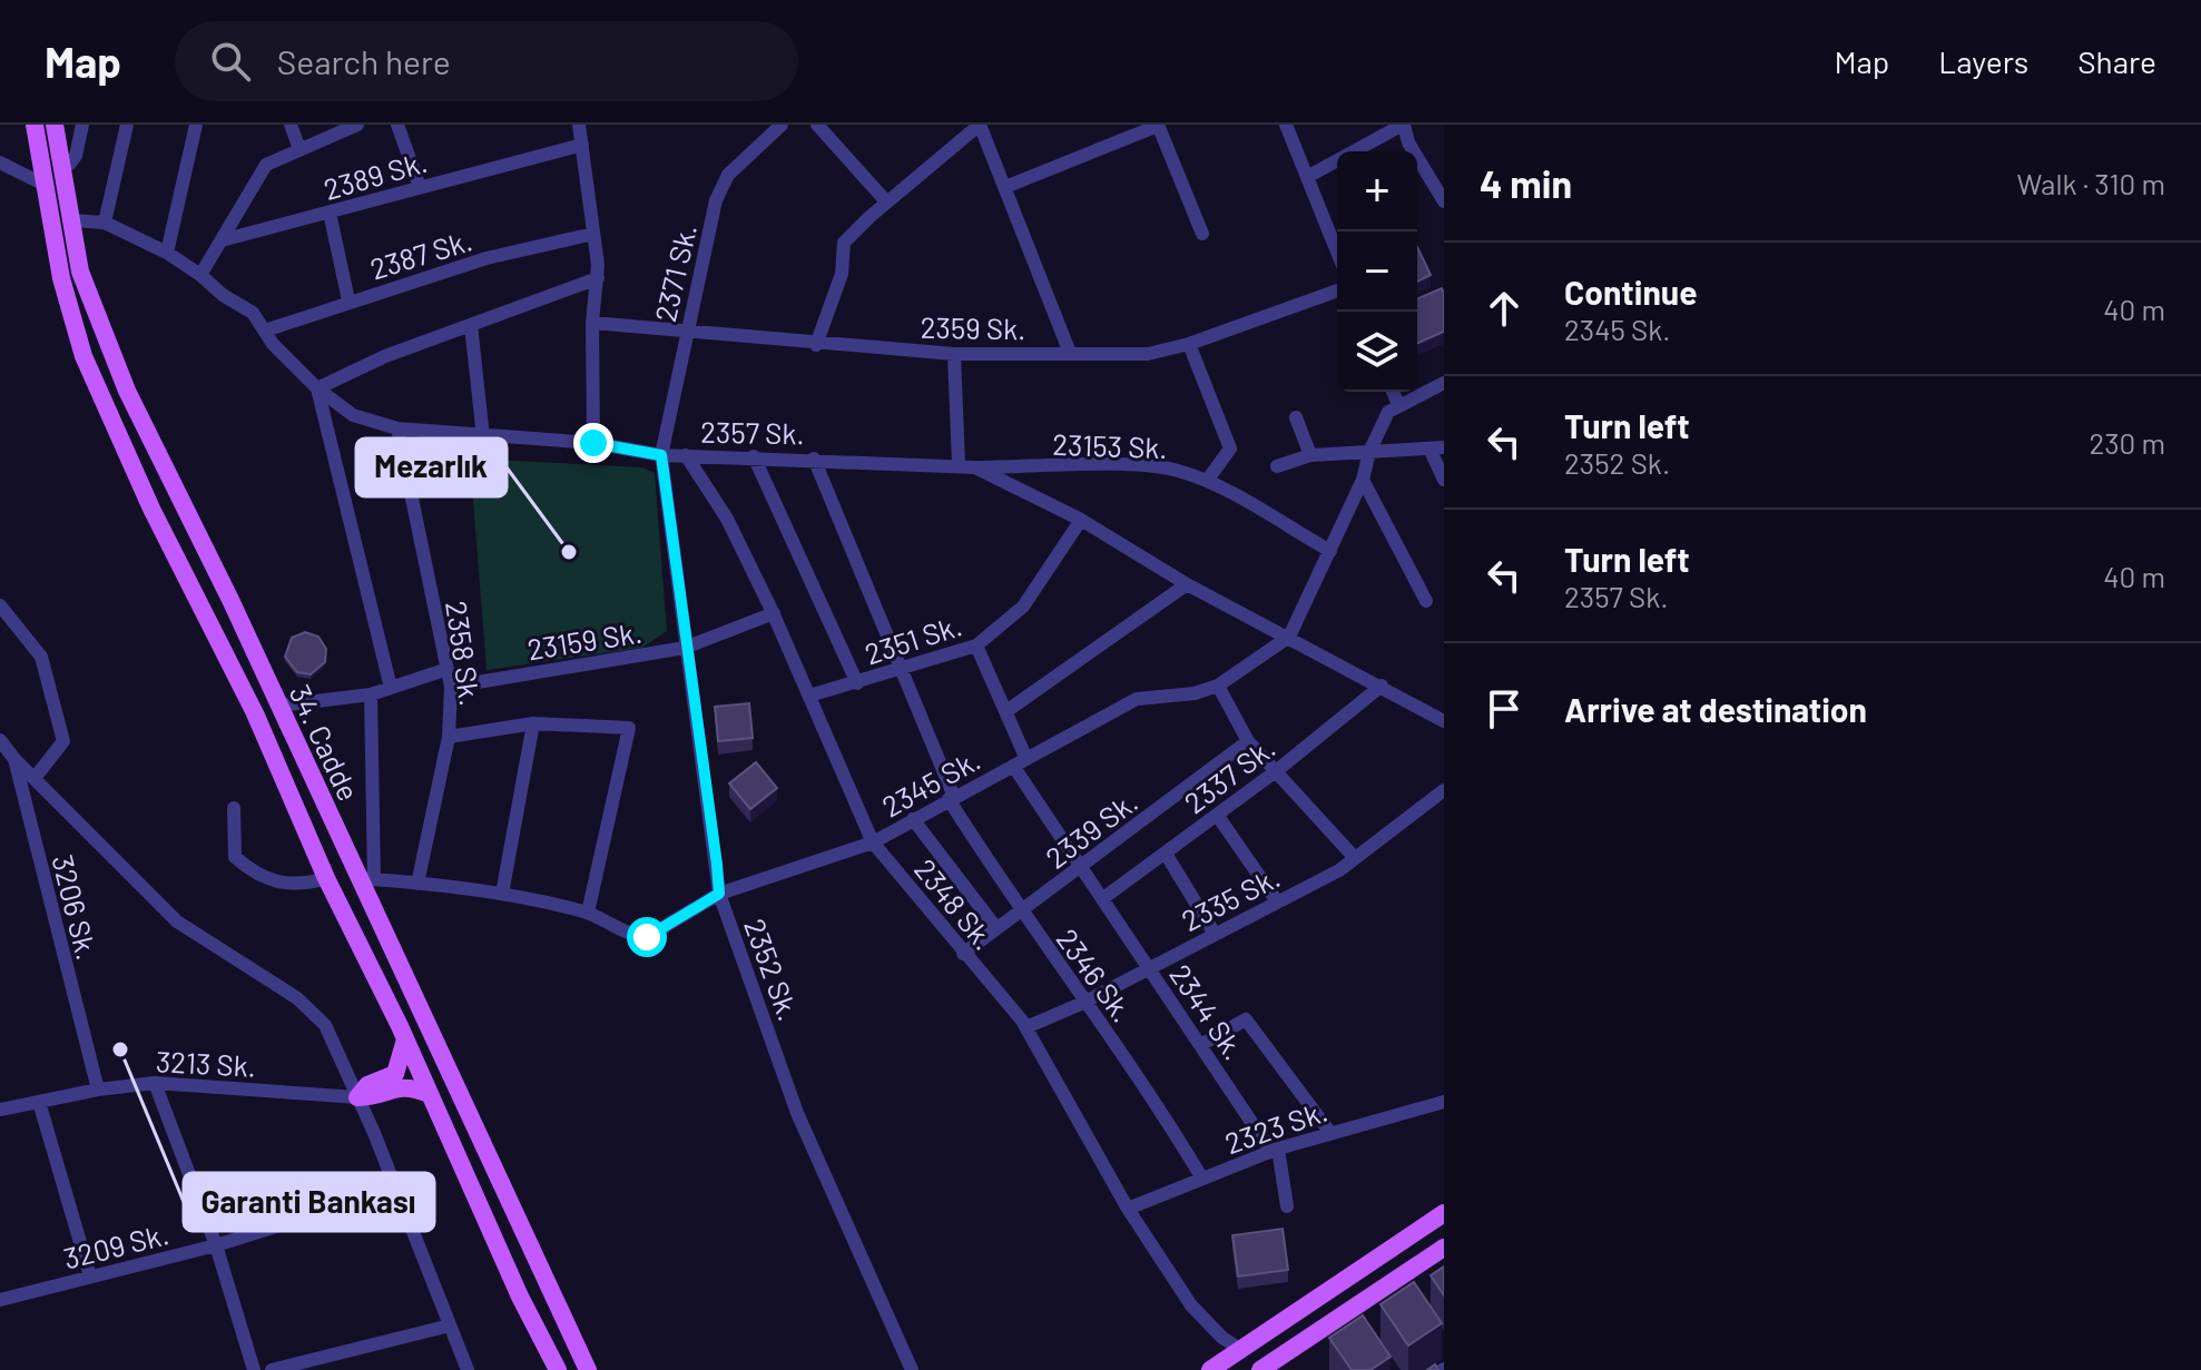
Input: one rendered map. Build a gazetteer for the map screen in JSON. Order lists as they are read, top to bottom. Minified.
{"streets":{"main road":["34. Cadde"],"street":["2389 Sk.","2387 Sk.","2371 Sk.","2359 Sk.","2357 Sk.","23153 Sk.","2351 Sk.","23159 Sk.","2358 Sk.","2337 Sk.","2345 Sk.","2339 Sk.","2335 Sk.","2348 Sk.","3206 Sk.","2352 Sk.","2346 Sk.","2344 Sk.","3213 Sk.","2323 Sk.","3209 Sk."]},"crossings":[["2387 Sk.","2357 Sk."],["2371 Sk.","2359 Sk."],["2371 Sk.","2357 Sk."],["2371 Sk.","2352 Sk."],["2357 Sk.","23153 Sk."],["2357 Sk.","2351 Sk."],["2357 Sk.","2358 Sk."],["2357 Sk.","34. Cadde"],["2357 Sk.","2337 Sk."],["2357 Sk.","2345 Sk."],["2357 Sk.","2348 Sk."],["2357 Sk.","2352 Sk."],["2357 Sk.","2346 Sk."],["2351 Sk.","2348 Sk."],["2351 Sk.","2346 Sk."],["2351 Sk.","2344 Sk."],["23159 Sk.","2358 Sk."],["23159 Sk.","2348 Sk."],["23159 Sk.","2352 Sk."],["2337 Sk.","2344 Sk."],["2345 Sk.","2348 Sk."],["2345 Sk.","2352 Sk."],["2345 Sk.","2346 Sk."],["2345 Sk.","2344 Sk."],["2339 Sk.","2348 Sk."],["2339 Sk.","2346 Sk."],["2339 Sk.","2344 Sk."],["2335 Sk.","2348 Sk."],["2335 Sk.","2346 Sk."],["2335 Sk.","2344 Sk."],["2348 Sk.","2323 Sk."],["3206 Sk.","3213 Sk."],["2346 Sk.","2323 Sk."],["2344 Sk.","2323 Sk."]],"places":["Mezarlık","Garanti Bankası"],"page":{"header":"Map","search":"Search here","nav":["Map","Layers","Share"],"heading":["4 min","Walk · 310 m"],"map_buttons":["+","−"],"list":[["Continue","2345 Sk.","40 m"],["Turn left","2352 Sk.","230 m"],["Turn left","2357 Sk.","40 m"],"Arrive at destination"]}}
